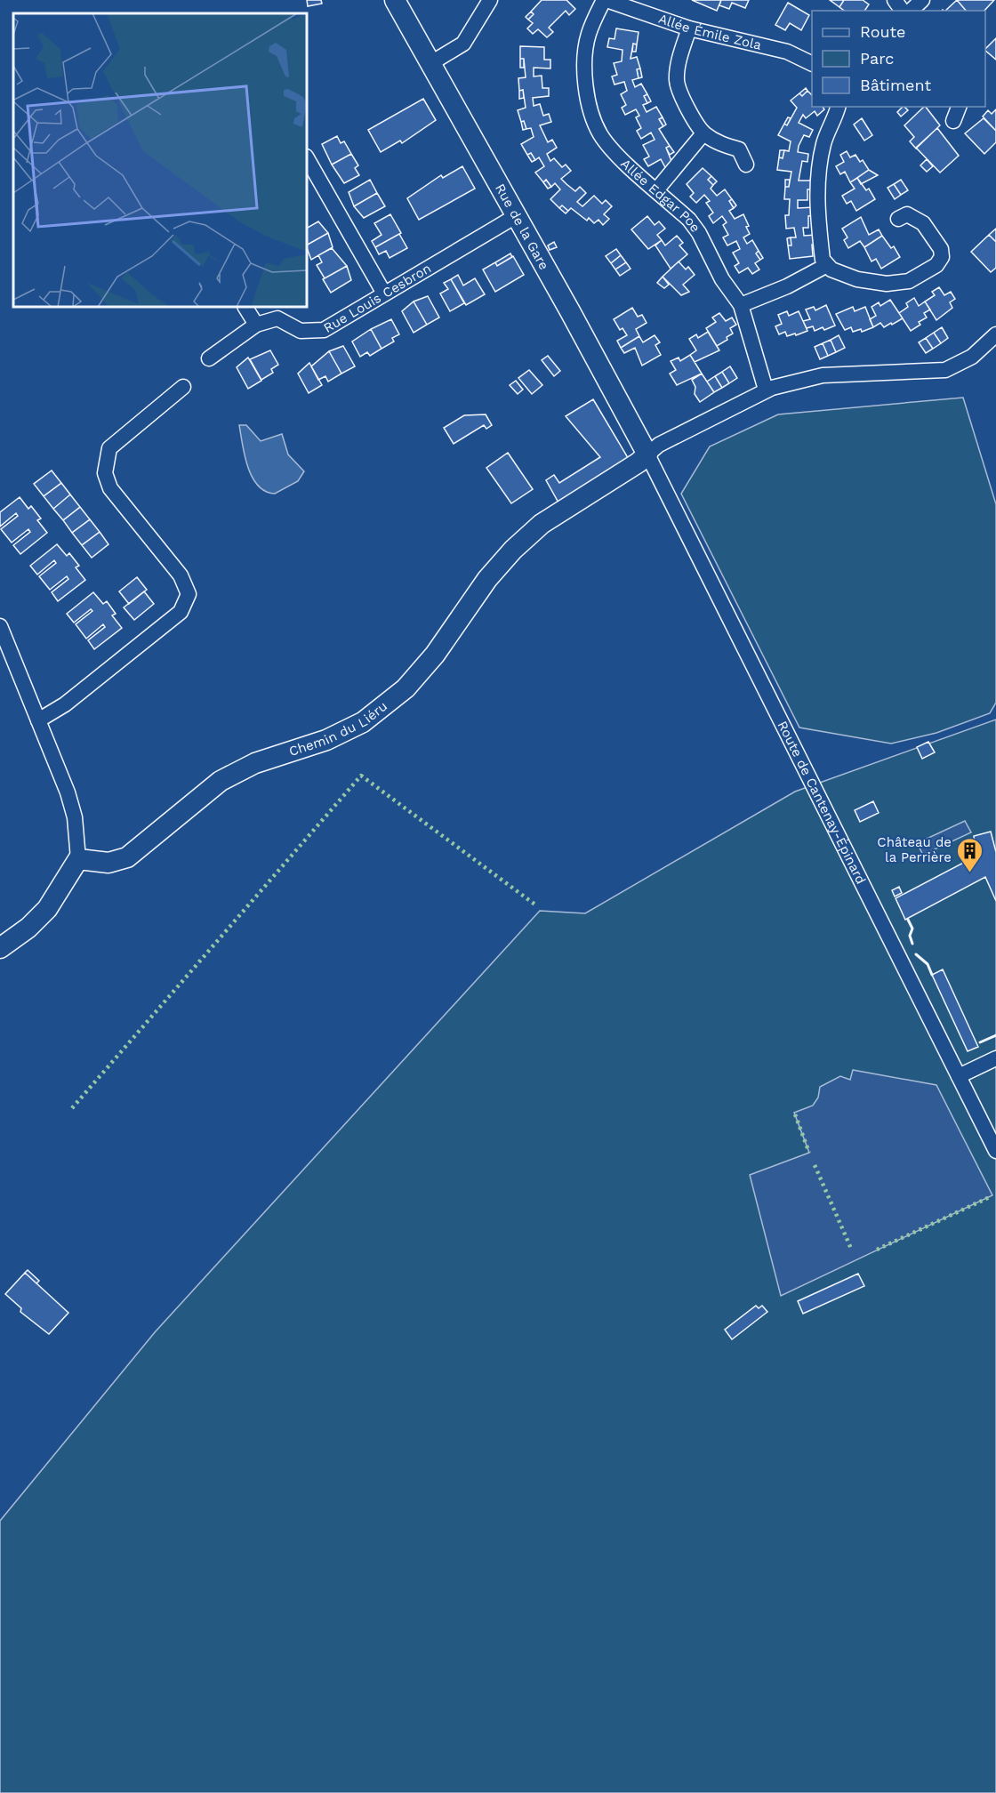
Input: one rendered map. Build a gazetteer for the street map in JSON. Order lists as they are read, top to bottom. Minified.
{"streets":{"street":["Allée Émile Zola","Allée Edgar Poe","Rue de la Gare","Rue Louis Cesbron","Chemin du Liéru","Route de Cantenay-Épinard"]},"crossings":[["Allée Émile Zola","Allée Edgar Poe"],["Rue de la Gare","Rue Louis Cesbron"],["Rue de la Gare","Chemin du Liéru"],["Rue de la Gare","Route de Cantenay-Épinard"],["Chemin du Liéru","Route de Cantenay-Épinard"]],"places":{"building":["Château de la Perrière"]},"legend":["Route","Parc","Bâtiment"]}
